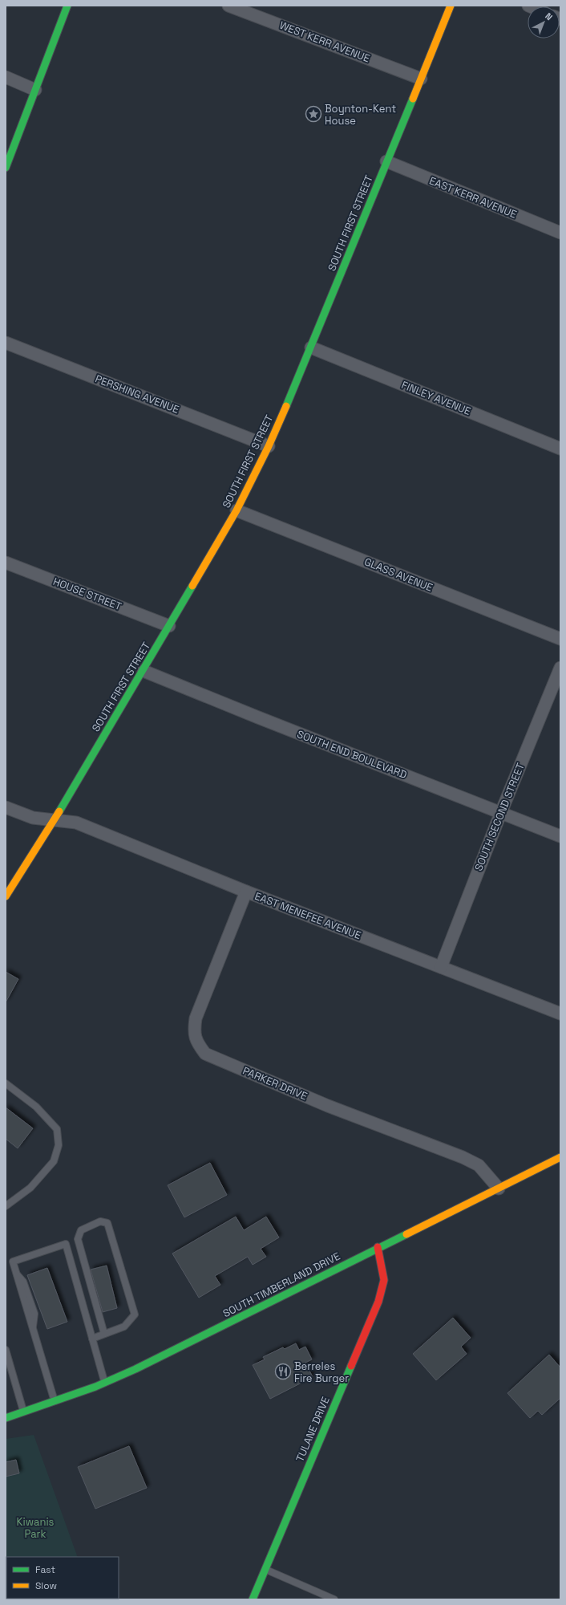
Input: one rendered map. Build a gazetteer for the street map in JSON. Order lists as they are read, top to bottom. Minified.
{"streets":{"street":["WEST KERR AVENUE","EAST KERR AVENUE","SOUTH FIRST STREET","PERSHING AVENUE","FINLEY AVENUE","GLASS AVENUE","HOUSE STREET","SOUTH END BOULEVARD","SOUTH SECOND STREET","EAST MENEFEE AVENUE","PARKER DRIVE","SOUTH TIMBERLAND DRIVE","TULANE DRIVE"]},"crossings":[["WEST KERR AVENUE","SOUTH FIRST STREET"],["EAST KERR AVENUE","SOUTH FIRST STREET"],["SOUTH FIRST STREET","PERSHING AVENUE"],["SOUTH FIRST STREET","FINLEY AVENUE"],["SOUTH FIRST STREET","GLASS AVENUE"],["SOUTH FIRST STREET","HOUSE STREET"],["SOUTH FIRST STREET","SOUTH END BOULEVARD"],["SOUTH FIRST STREET","EAST MENEFEE AVENUE"],["SOUTH END BOULEVARD","SOUTH SECOND STREET"],["SOUTH SECOND STREET","EAST MENEFEE AVENUE"],["EAST MENEFEE AVENUE","PARKER DRIVE"],["PARKER DRIVE","SOUTH TIMBERLAND DRIVE"],["SOUTH TIMBERLAND DRIVE","TULANE DRIVE"]],"parks":["Kiwanis Park"],"places":{"place":["Boynton-Kent House"],"restaurant":["Berreles Fire Burger"]},"legend":["Fast","Slow"],"north":"top right"}
